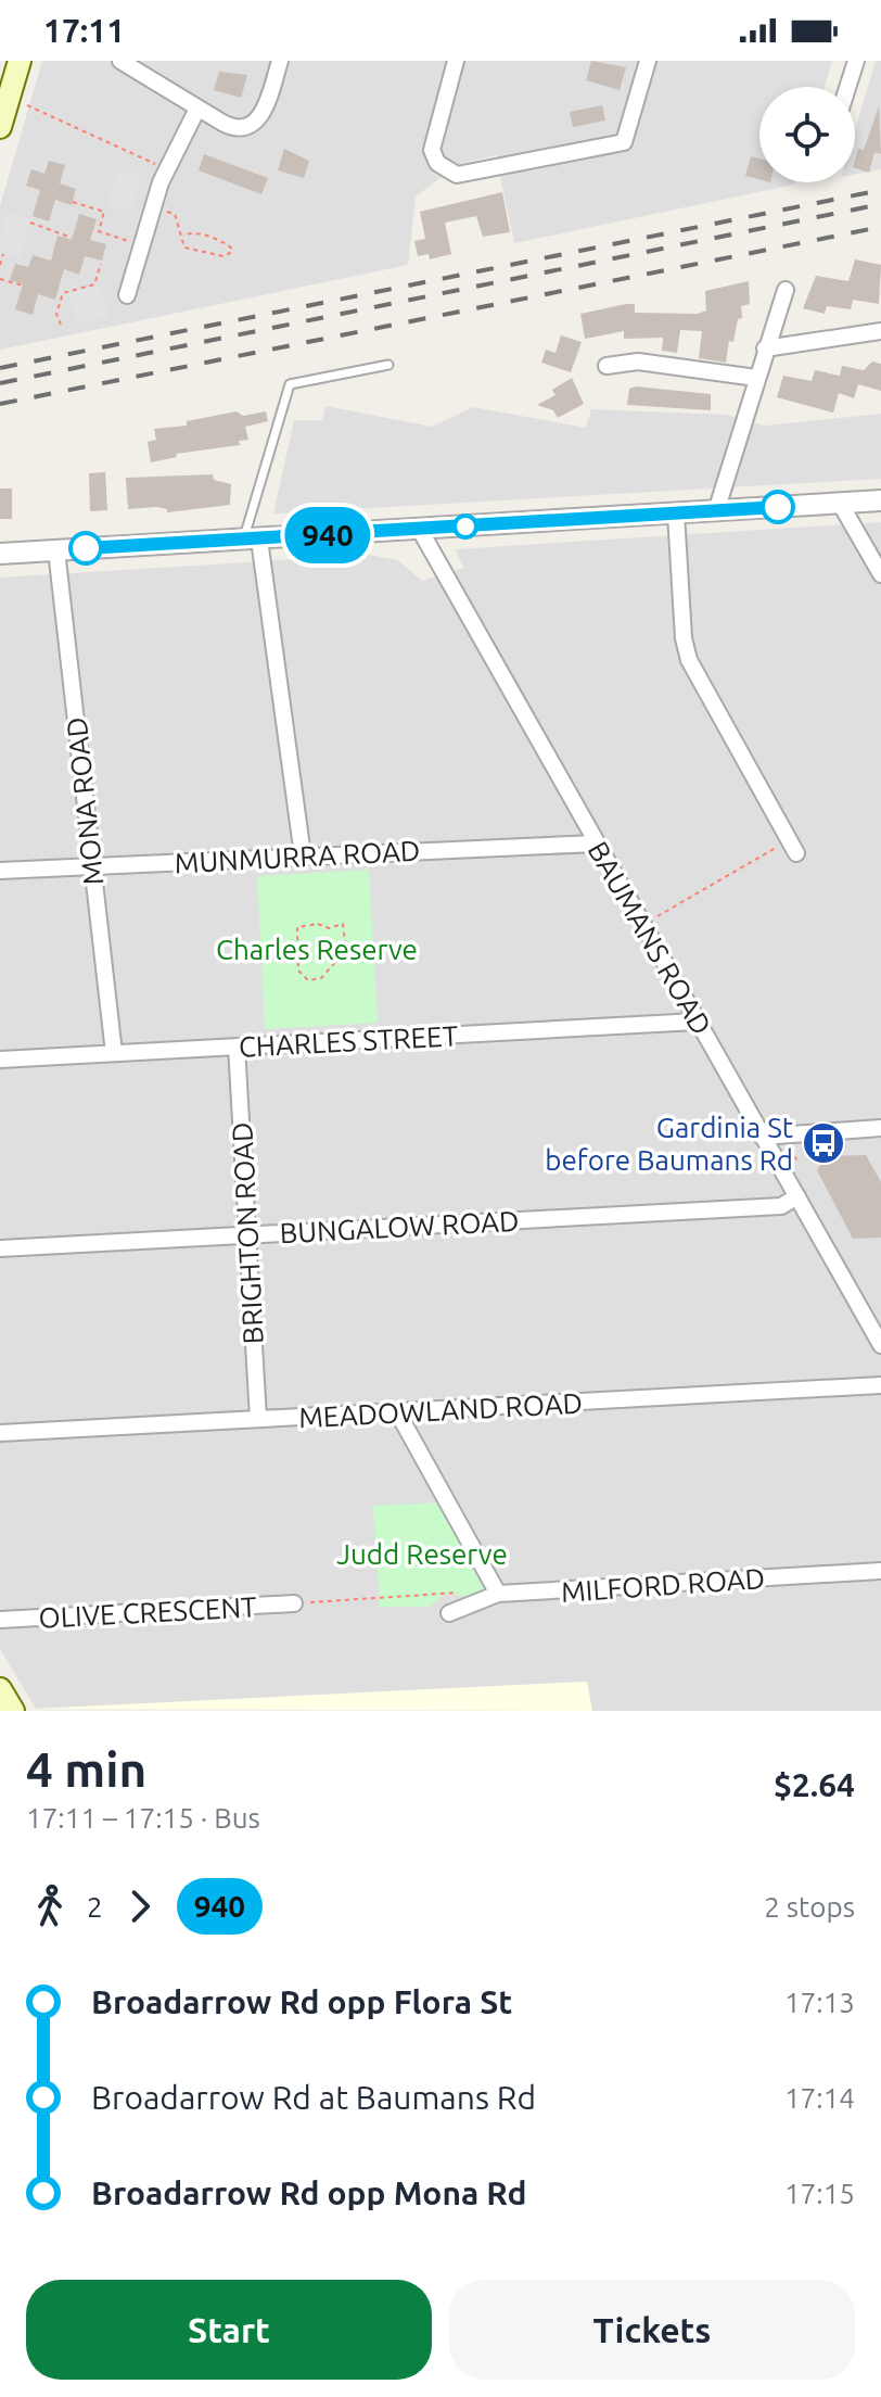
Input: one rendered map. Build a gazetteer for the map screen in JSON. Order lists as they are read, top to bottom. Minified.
{"streets":{"street":["MONA ROAD","MUNMURRA ROAD","BAUMANS ROAD","CHARLES STREET","BUNGALOW ROAD","BRIGHTON ROAD","MEADOWLAND ROAD","MILFORD ROAD","OLIVE CRESCENT"]},"crossings":[["MONA ROAD","MUNMURRA ROAD"],["MONA ROAD","CHARLES STREET"],["MUNMURRA ROAD","BAUMANS ROAD"],["BAUMANS ROAD","CHARLES STREET"],["BAUMANS ROAD","BUNGALOW ROAD"],["CHARLES STREET","BRIGHTON ROAD"],["BUNGALOW ROAD","BRIGHTON ROAD"],["BRIGHTON ROAD","MEADOWLAND ROAD"]],"parks":["Charles Reserve","Judd Reserve"],"places":{"bus stop":["Gardinia St before Baumans Rd"]},"lines":["bus line 940"],"page":{"status":"17:11","on_map":"940","heading":["4 min","17:11 – 17:15 · Bus","$2.64"],"legs":["2","940","2 stops"],"list":[{"name":"Broadarrow Rd opp Flora St","value":"17:13"},{"name":"Broadarrow Rd at Baumans Rd","value":"17:14"},{"name":"Broadarrow Rd opp Mona Rd","value":"17:15"}],"buttons":["Start","Tickets"]}}
